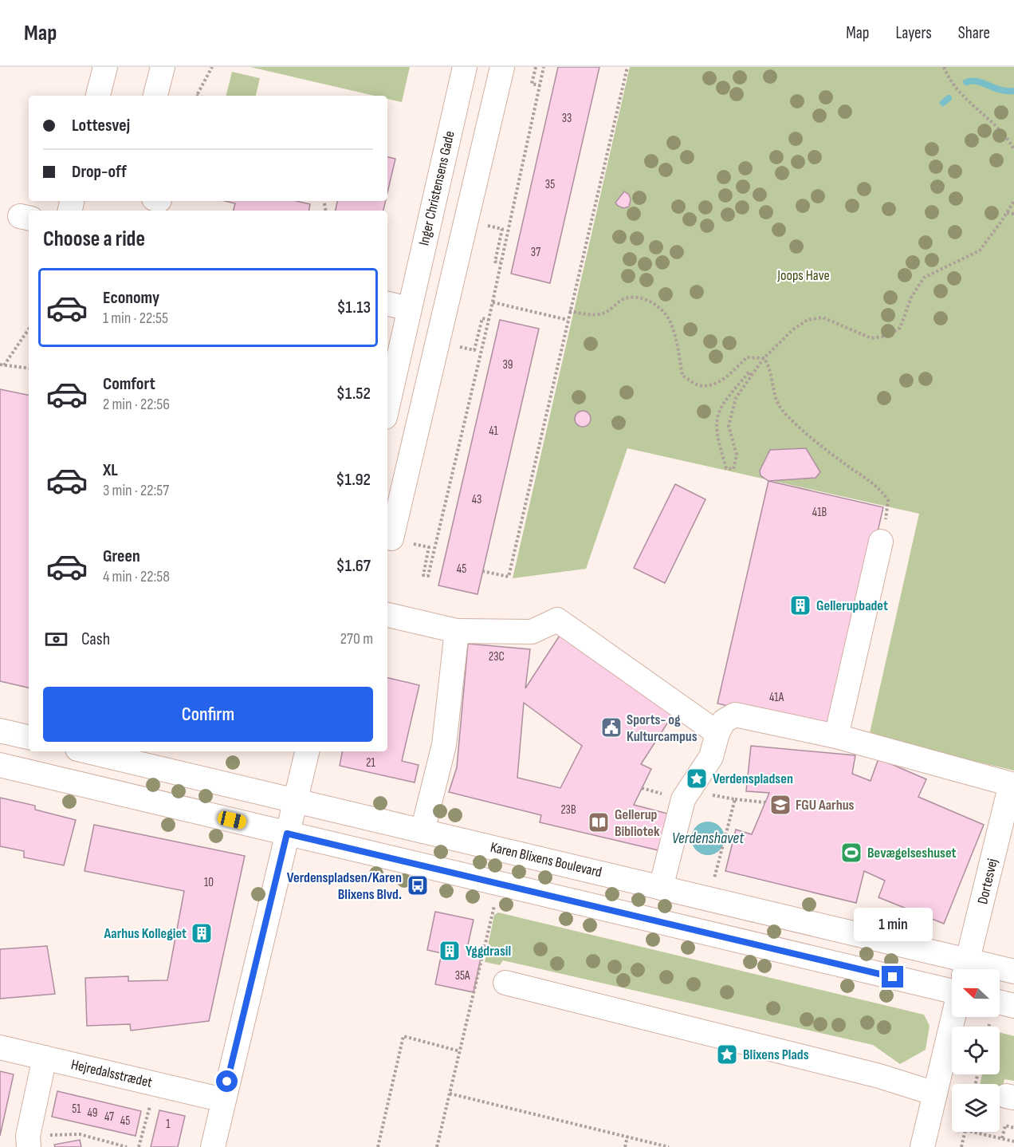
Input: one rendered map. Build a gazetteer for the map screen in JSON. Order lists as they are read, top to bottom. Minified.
{"streets":{"street":["Inger Christensens Gade","Karen Blixens Boulevard","Dortesvej","Hejredalsstrædet"]},"water":["Verdenshavet"],"parks":["Joops Have"],"places":{"building":["Gellerupbadet","Aarhus Kollegiet","Yggdrasil"],"public building":["Sports- og Kulturcampus"],"place":["Verdenspladsen","Blixens Plads"],"school or university":["FGU Aarhus"],"library":["Gellerup Bibliotek"],"sports":["Bevægelseshuset"],"bus stop":["Verdenspladsen/Karen Blixens Blvd."]},"house_numbers":["33","35","37","39","41","43","41B","45","23C","41A","21","23B","10","35A","51","49","47","45","1"],"north":"left","page":{"header":"Map","nav":["Map","Layers","Share"],"banner":["Lottesvej","Drop-off"],"heading":"Choose a ride","list":[{"name":"Economy","note":"1 min · 22:55","value":"$1.13"},{"name":"Comfort","note":"2 min · 22:56","value":"$1.52"},{"name":"XL","note":"3 min · 22:57","value":"$1.92"},{"name":"Green","note":"4 min · 22:58","value":"$1.67"}],"pay":["Cash","270 m"],"buttons":"Confirm","bubble":"1 min"}}
